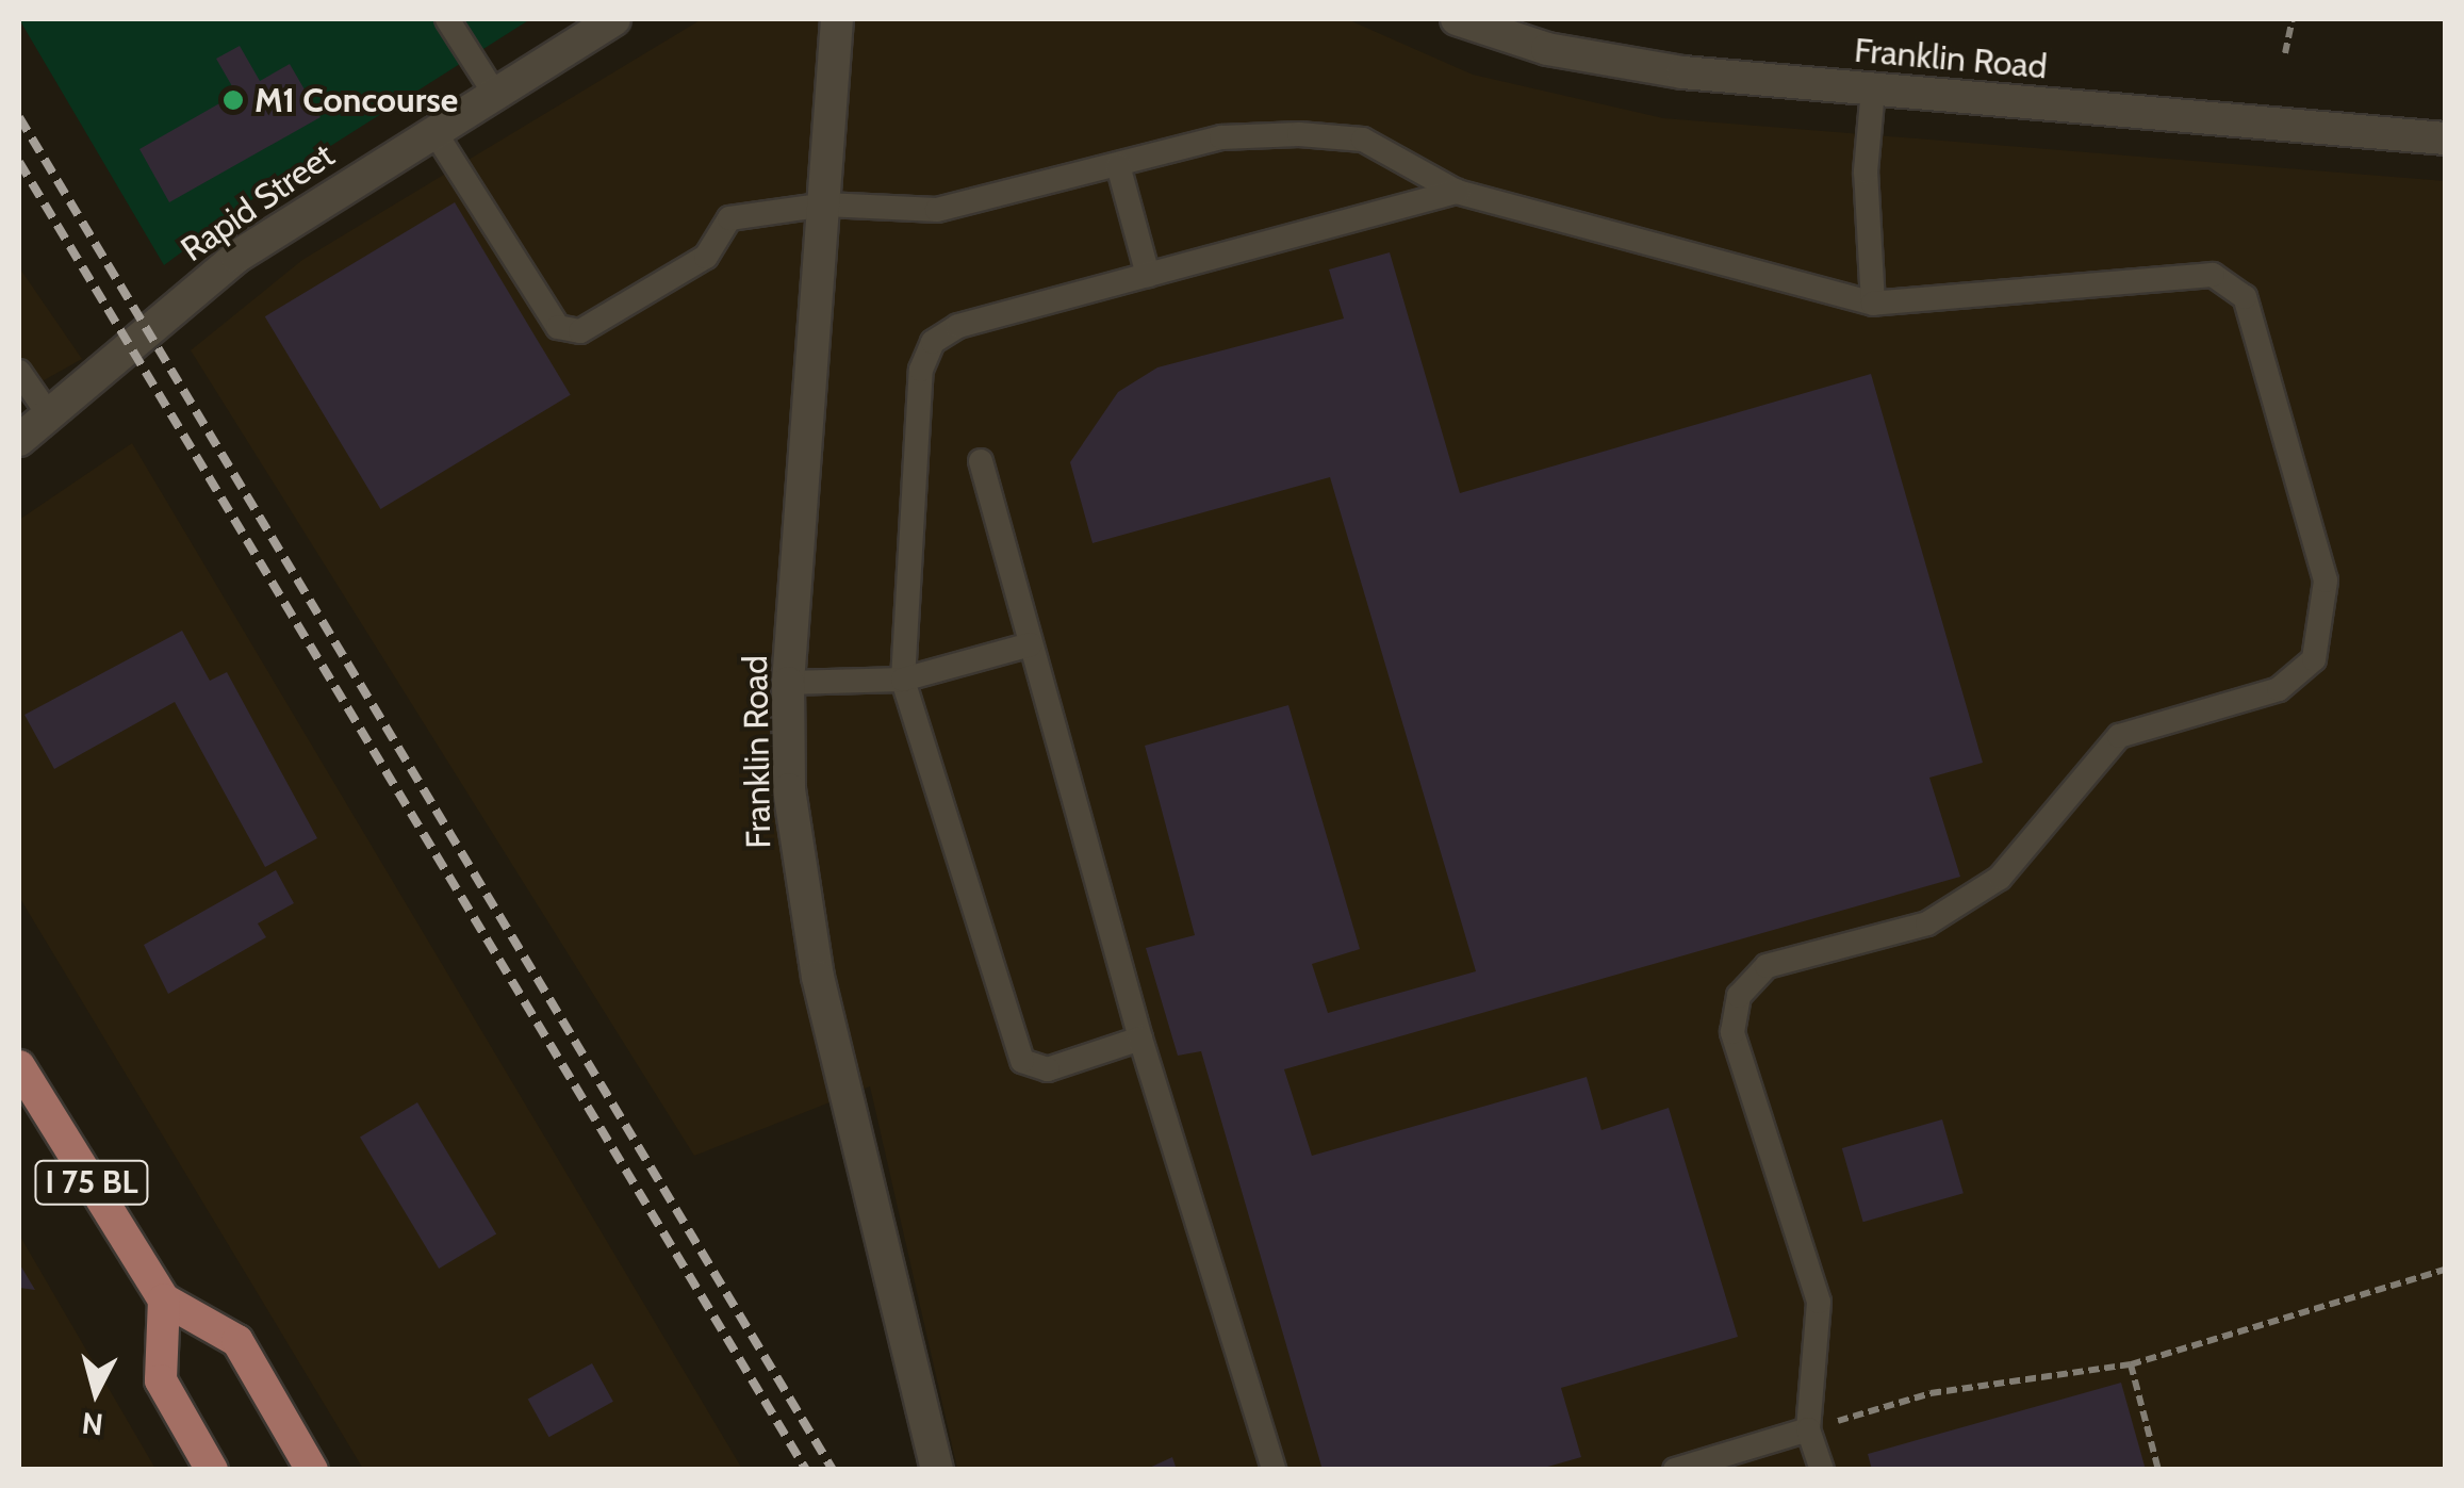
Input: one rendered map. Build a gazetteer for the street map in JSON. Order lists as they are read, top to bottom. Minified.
{"streets":{"main road":["I 75 BL"],"street":["Franklin Road","Rapid Street"]},"places":["M1 Concourse"],"north":"bottom"}
